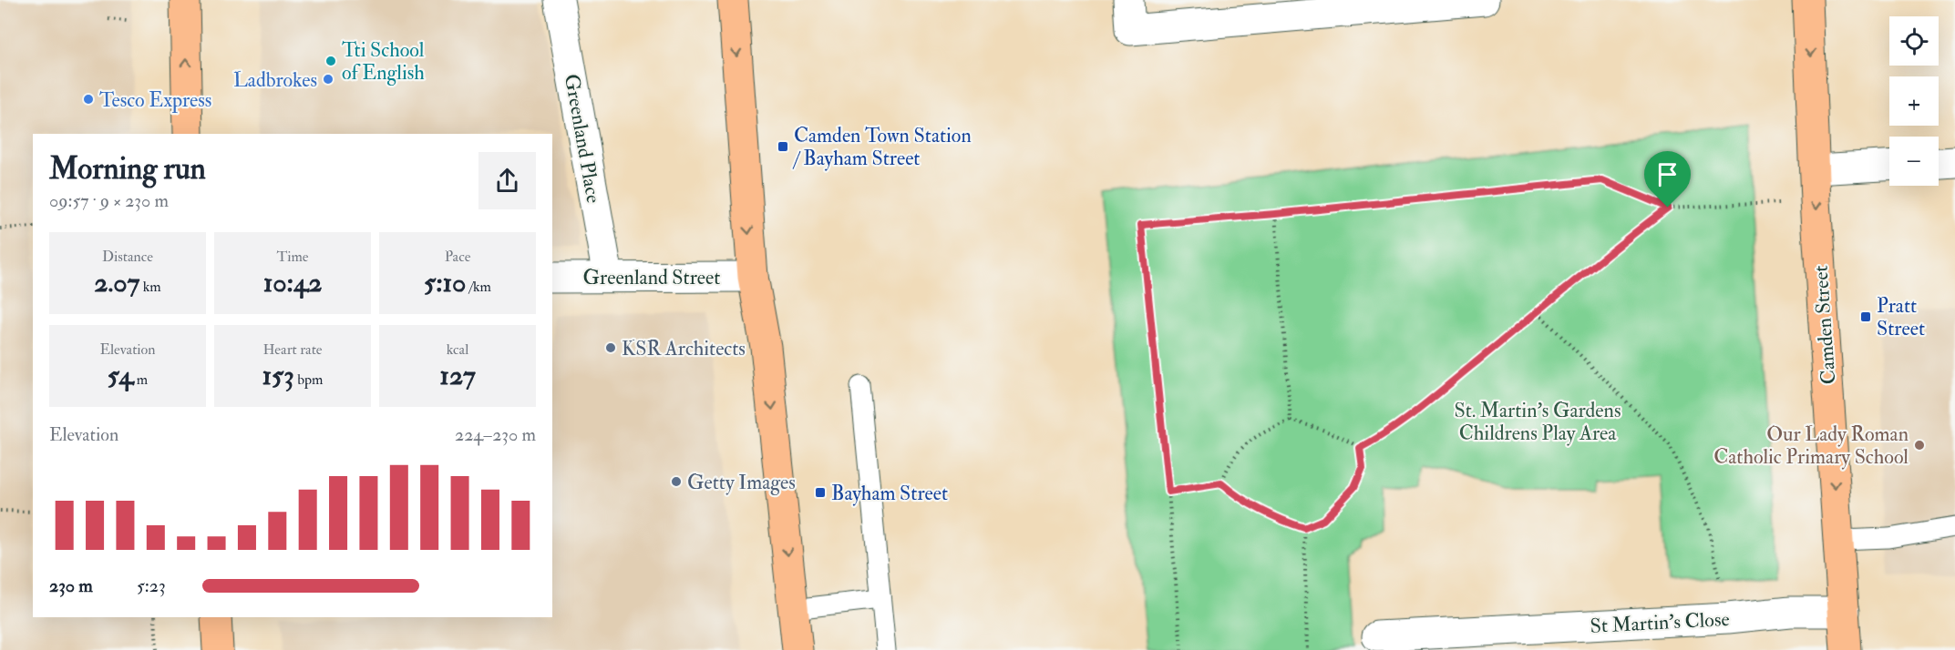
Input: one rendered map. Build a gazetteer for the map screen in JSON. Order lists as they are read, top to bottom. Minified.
{"streets":{"main road":["Camden Street"],"street":["Greenland Place","Greenland Street","St Martin's Close"]},"crossings":[["Greenland Place","Greenland Street"],["Camden Street","St Martin's Close"]],"one_way":["Camden Street"],"parks":["St. Martin's Gardens Childrens Play Area"],"places":{"other":["Tti School of English","Ladbrokes","Tesco Express","KSR Architects","Our Lady Roman Catholic Primary School","Getty Images"],"transit":["Camden Town Station / Bayham Street","Pratt Street","Bayham Street"]},"page":{"map_buttons":["+","−"],"heading":["Morning run","09:57 · 9 × 230 m"],"stats":[["Distance","2.07 km"],["Time","10:42"],["Pace","5:10 /km"],["Elevation","54 m"],["Heart rate","153 bpm"],["kcal","127"]],"chart":["Elevation","224–230 m"],"list":[{"name":"230 m","note":"5:23"}]}}
